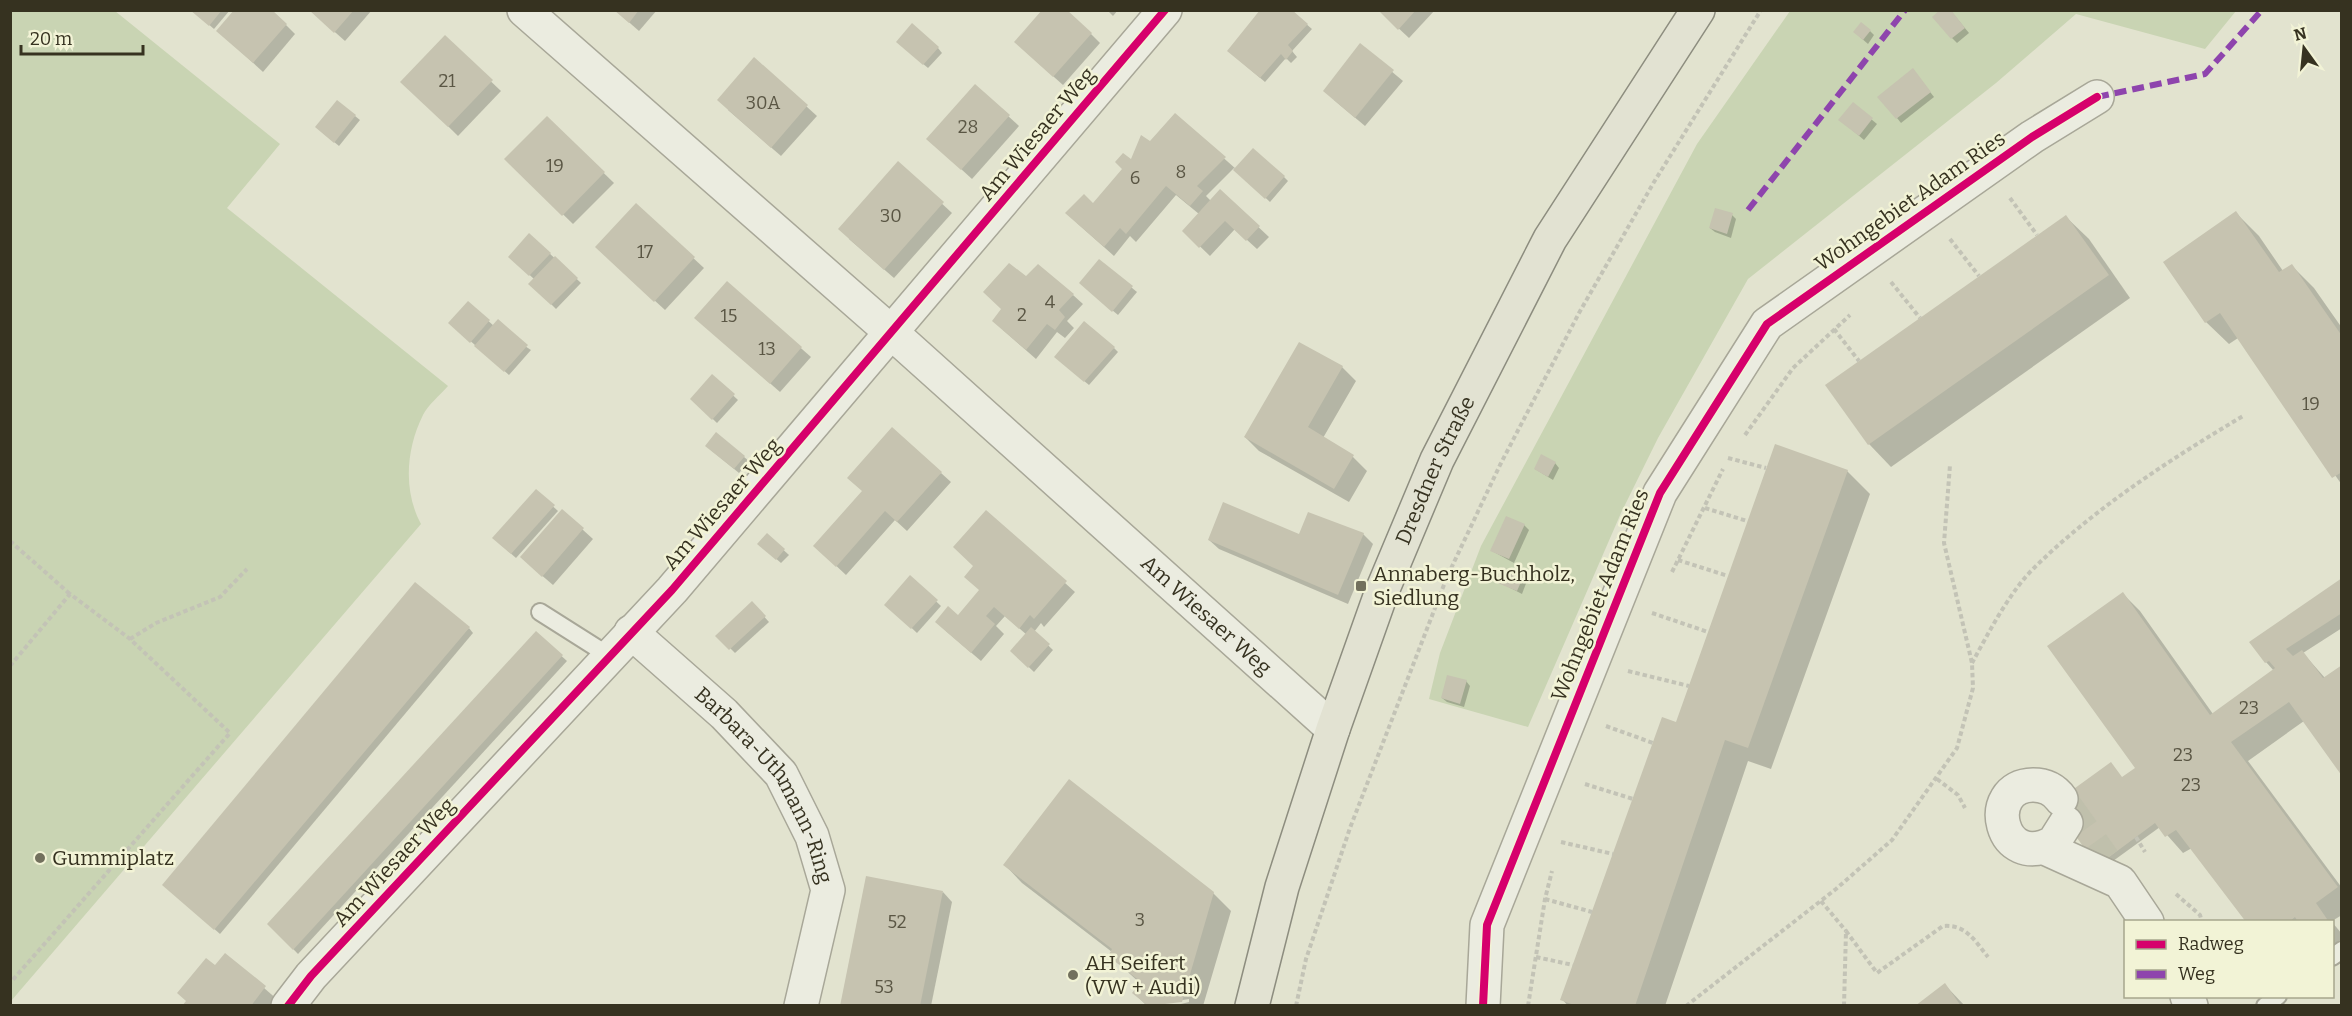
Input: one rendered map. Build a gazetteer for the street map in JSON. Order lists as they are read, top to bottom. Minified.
{"streets":{"main road":["Dresdner Straße"],"street":["Am Wiesaer Weg","Wohngebiet Adam Ries","Barbara-Uthmann-Ring"]},"crossings":[["Am Wiesaer Weg","Dresdner Straße"],["Am Wiesaer Weg","Barbara-Uthmann-Ring"]],"places":{"transit":["Annaberg-Buchholz, Siedlung"],"other":["Gummiplatz","AH Seifert (VW + Audi)"]},"house_numbers":["21","30A","28","19","8","6","30","17","4","2","15","13","19","23","23","23","3","52","53"],"legend":["Radweg","Weg"],"scale_bar":"20 m","north":"top"}
